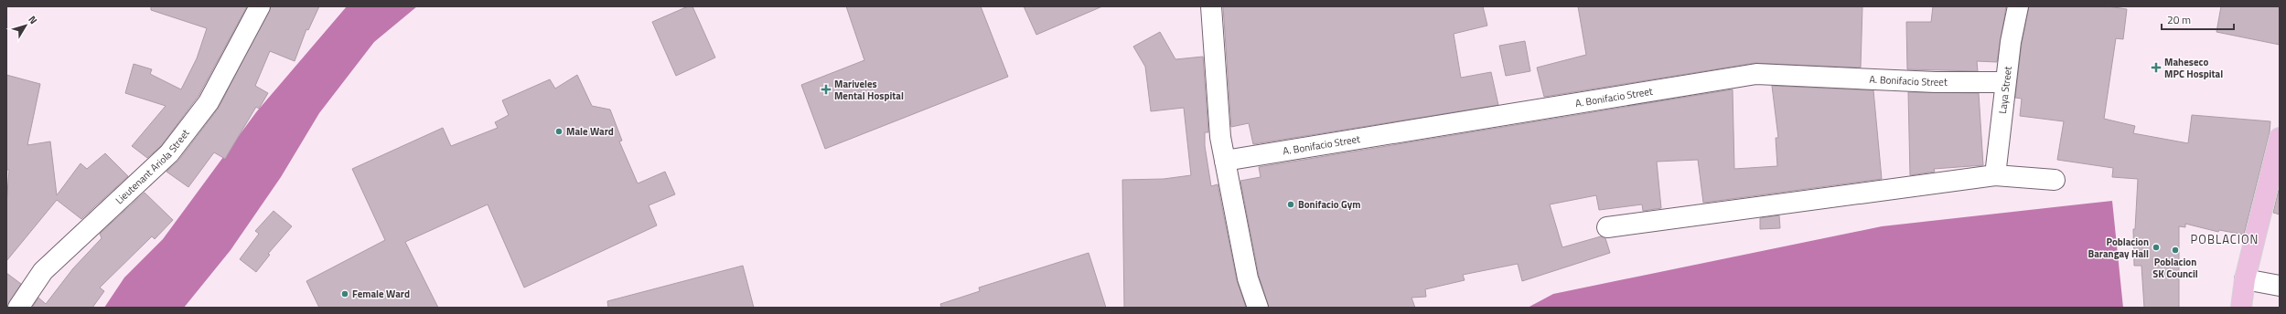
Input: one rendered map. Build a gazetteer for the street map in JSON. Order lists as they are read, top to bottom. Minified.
{"streets":{"street":["A. Bonifacio Street","Laya Street","Lieutenant Ariola Street"]},"crossings":[["A. Bonifacio Street","Laya Street"]],"districts":["POBLACION"],"places":{"health":["Maheseco MPC Hospital","Mariveles Mental Hospital"],"other":["Male Ward","Bonifacio Gym","Poblacion Barangay Hall","Poblacion SK Council","Female Ward"]},"scale_bar":"20 m","north":"top right"}
